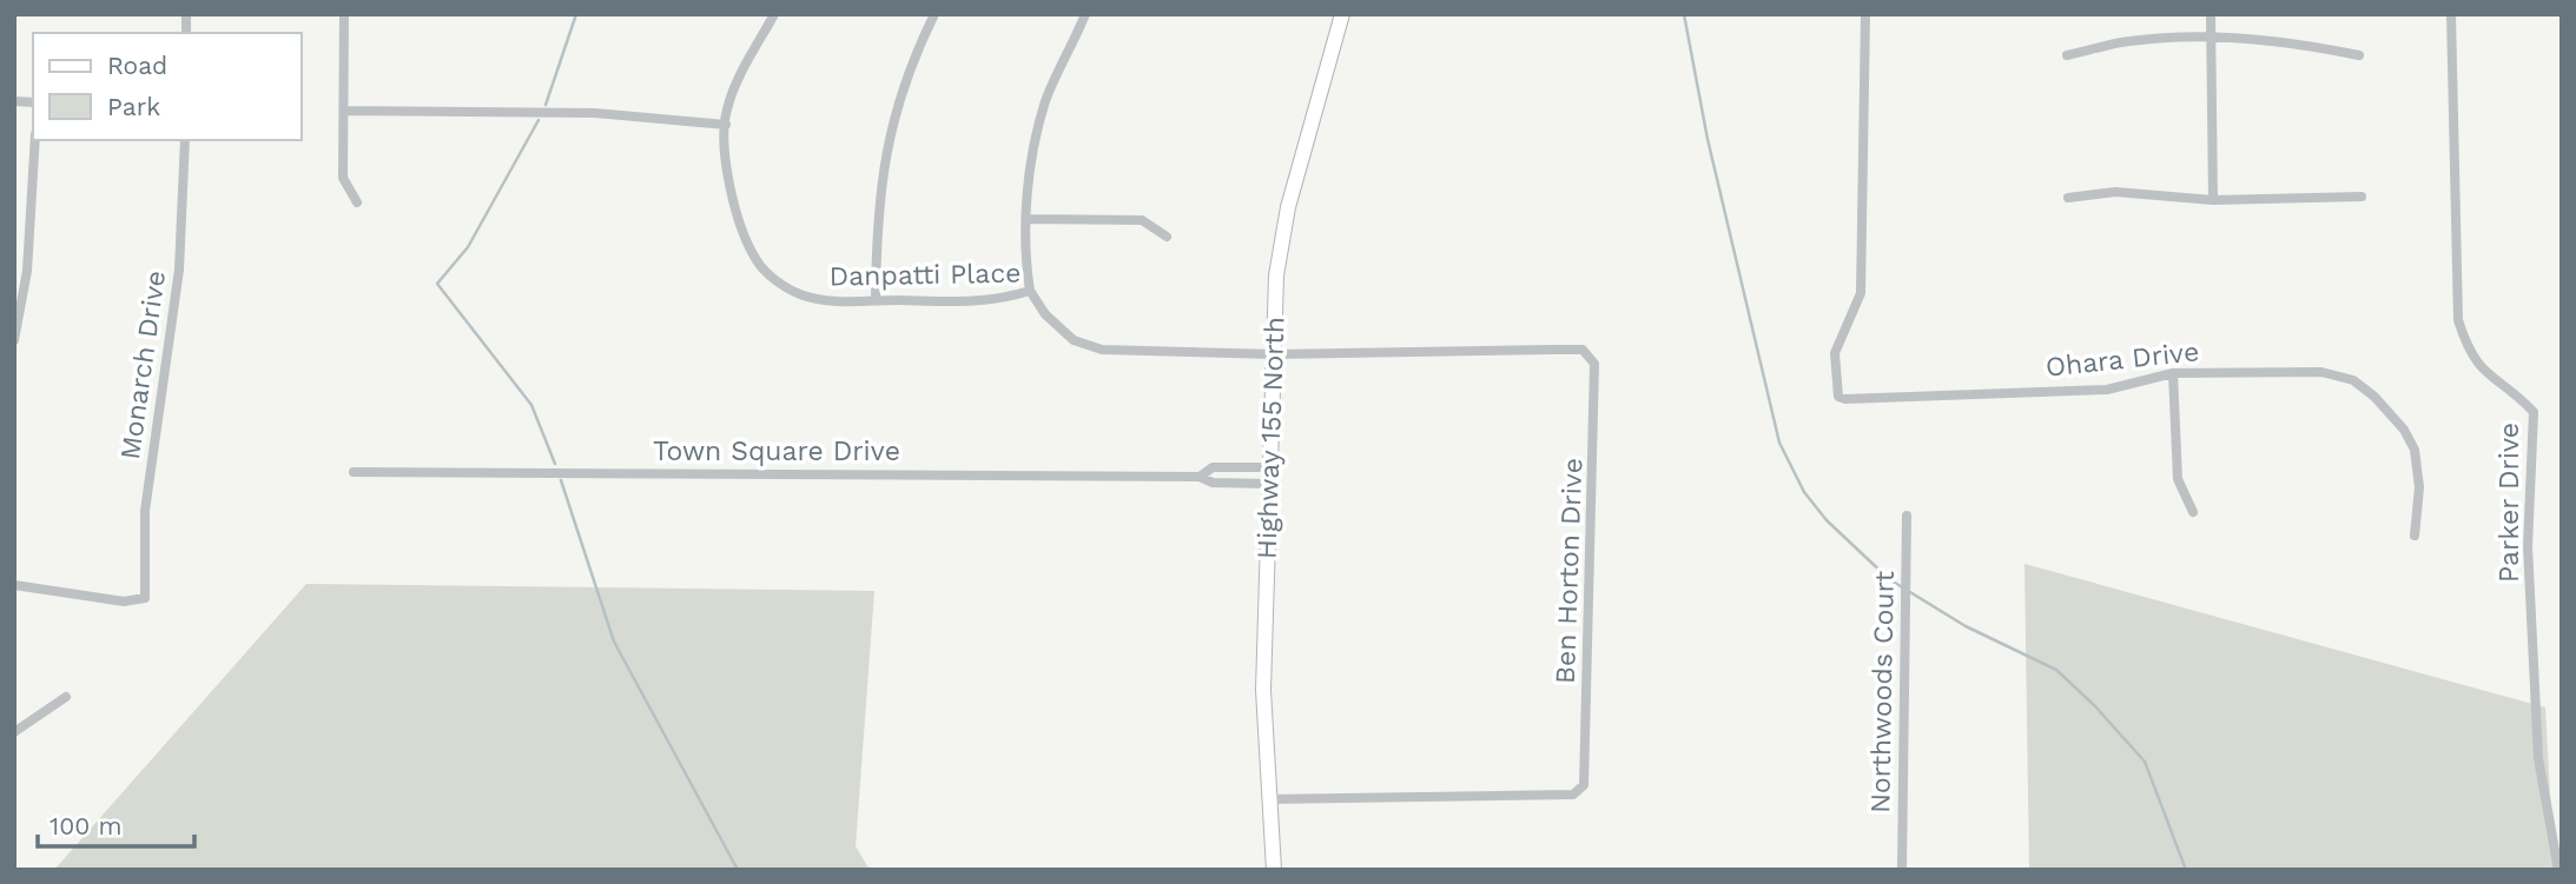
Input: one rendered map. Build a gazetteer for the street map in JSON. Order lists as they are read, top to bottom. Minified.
{"streets":{"main road":["Highway 155 North"],"street":["Danpatti Place","Ohara Drive","Monarch Drive","Town Square Drive","Parker Drive","Ben Horton Drive","Northwoods Court"]},"crossings":[["Danpatti Place","Highway 155 North"],["Danpatti Place","Ben Horton Drive"],["Highway 155 North","Town Square Drive"],["Highway 155 North","Ben Horton Drive"]],"legend":["Road","Park"],"scale_bar":"100 m"}
